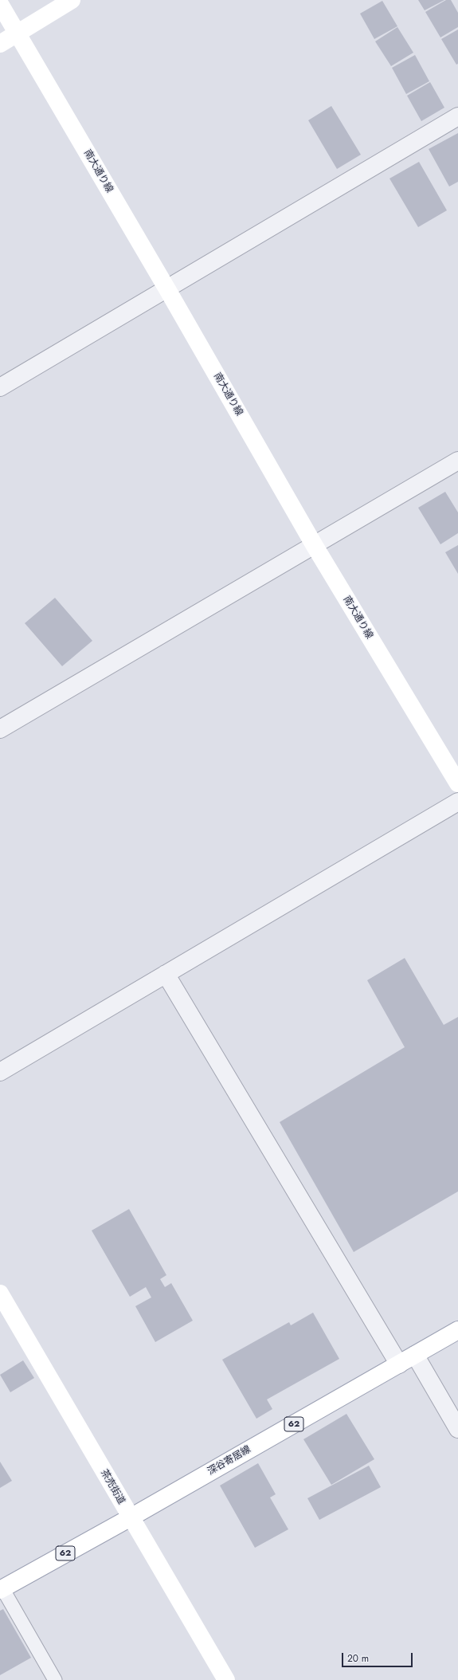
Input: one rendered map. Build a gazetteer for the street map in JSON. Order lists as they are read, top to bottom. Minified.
{"streets":{"street":["南大通り線","62","深谷寄居線","茶売街道"]},"crossings":[["深谷寄居線","茶売街道"]],"scale_bar":"20 m"}
